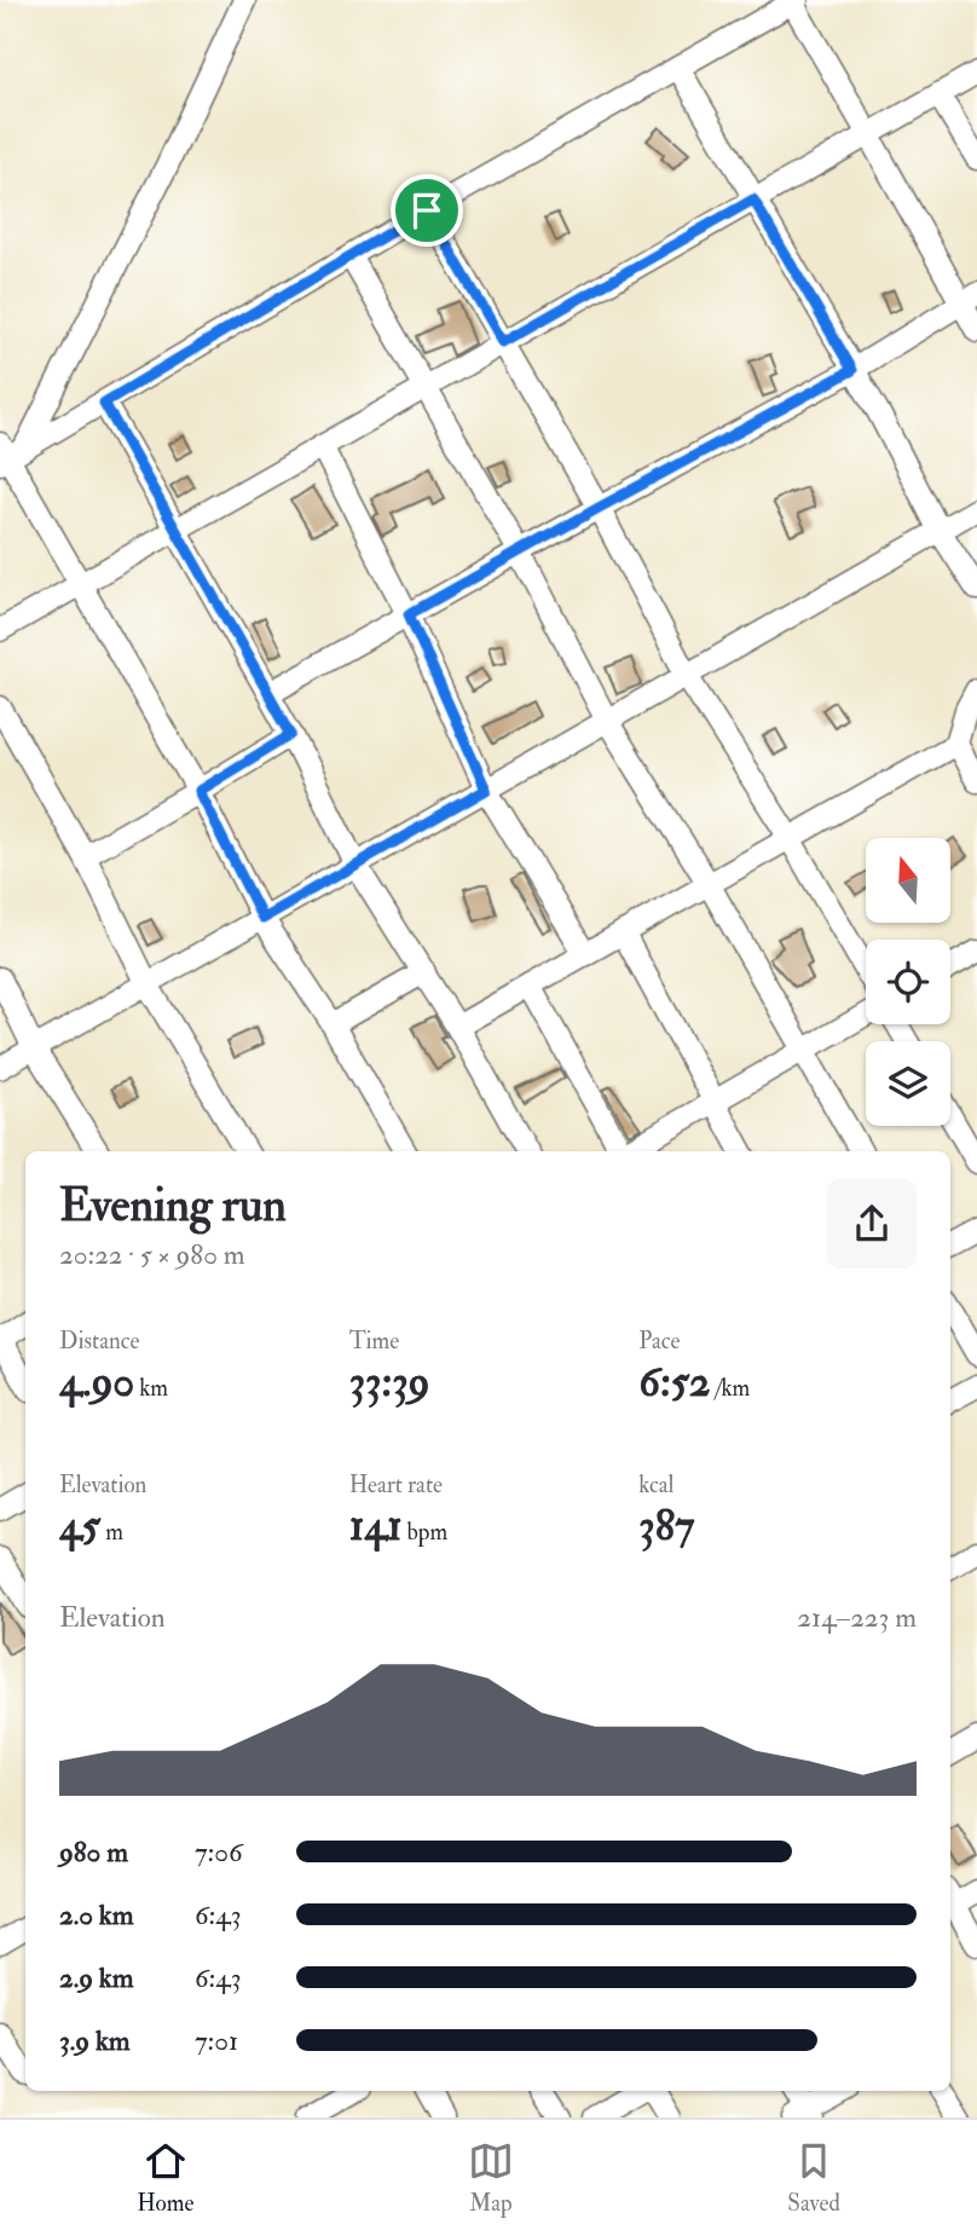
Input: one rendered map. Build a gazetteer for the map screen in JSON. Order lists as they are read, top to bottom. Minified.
{"north":"top","page":{"heading":["Evening run","20:22 · 5 × 980 m"],"stats":[["Distance","4.90 km"],["Time","33:39"],["Pace","6:52 /km"],["Elevation","45 m"],["Heart rate","141 bpm"],["kcal","387"]],"chart":["Elevation","214–223 m"],"list":[{"name":"980 m","note":"7:06"},{"name":"2.0 km","note":"6:43"},{"name":"2.9 km","note":"6:43"},{"name":"3.9 km","note":"7:01"}],"tabs":["Home","Map","Saved"]}}
